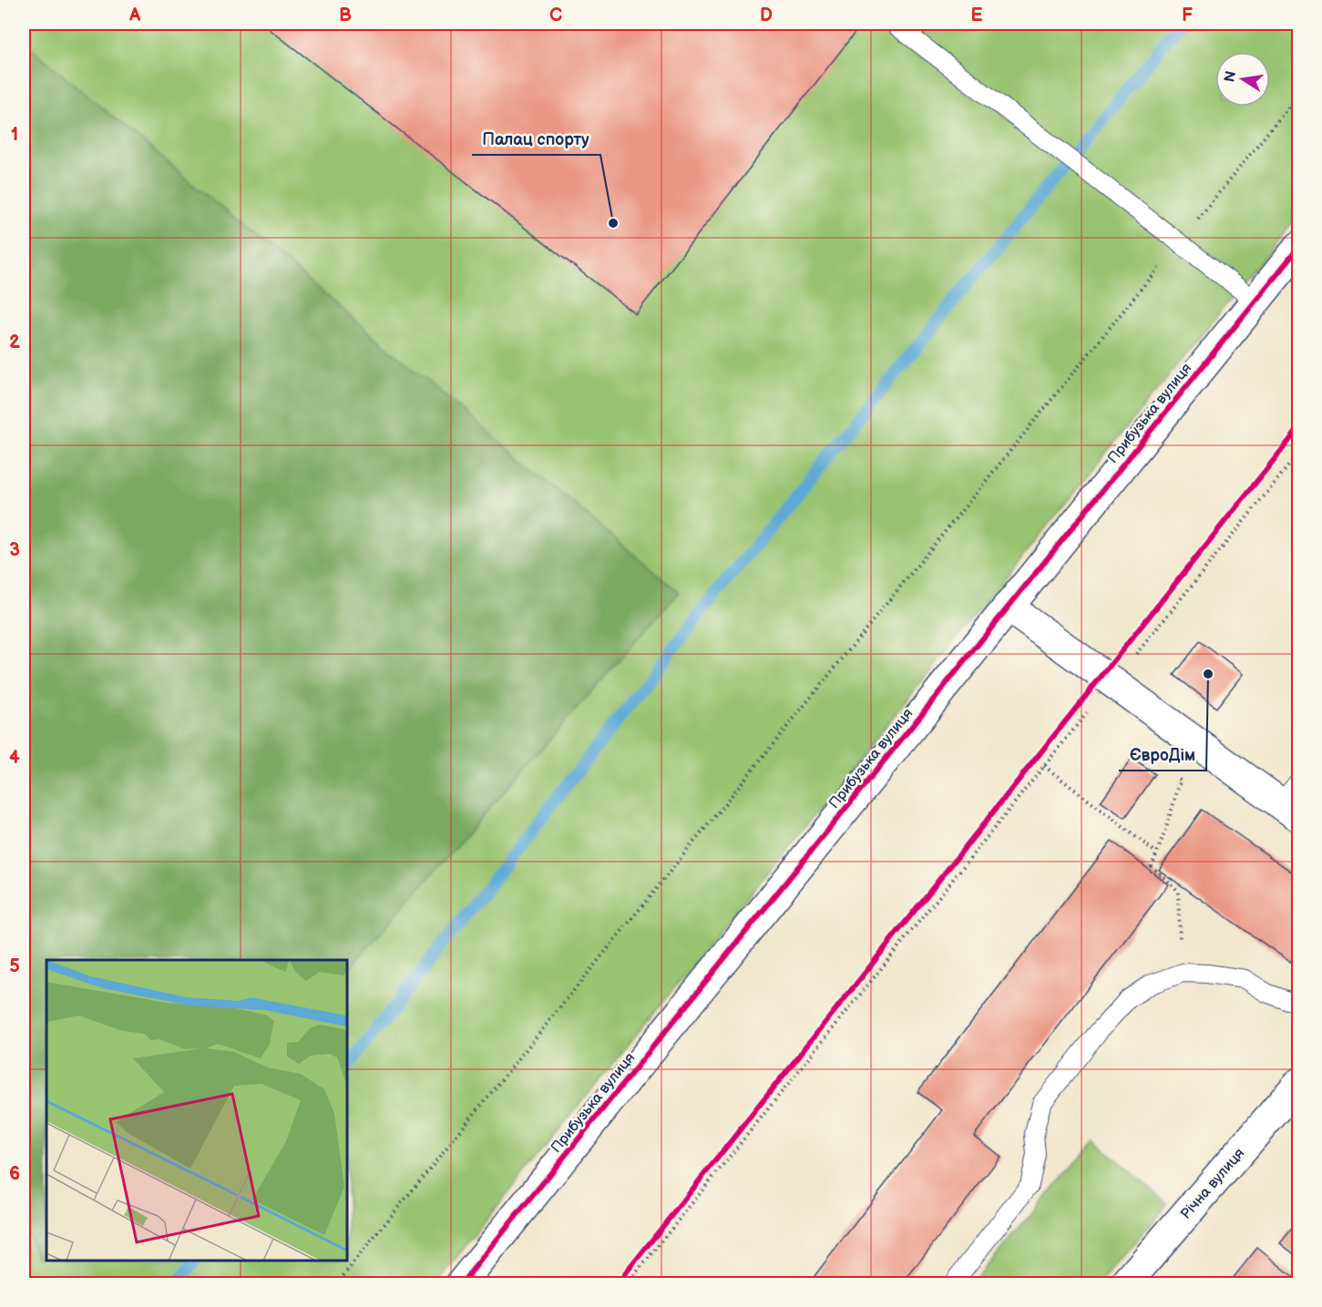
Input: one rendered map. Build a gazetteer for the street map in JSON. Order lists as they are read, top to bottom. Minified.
{"streets":{"street":["Прибузька вулиця","Річна вулиця"]},"places":["Палац спорту","ЄвроДім"],"north":"left","grid":{"columns":["A","B","C","D","E","F"],"rows":["1","2","3","4","5","6"]}}
